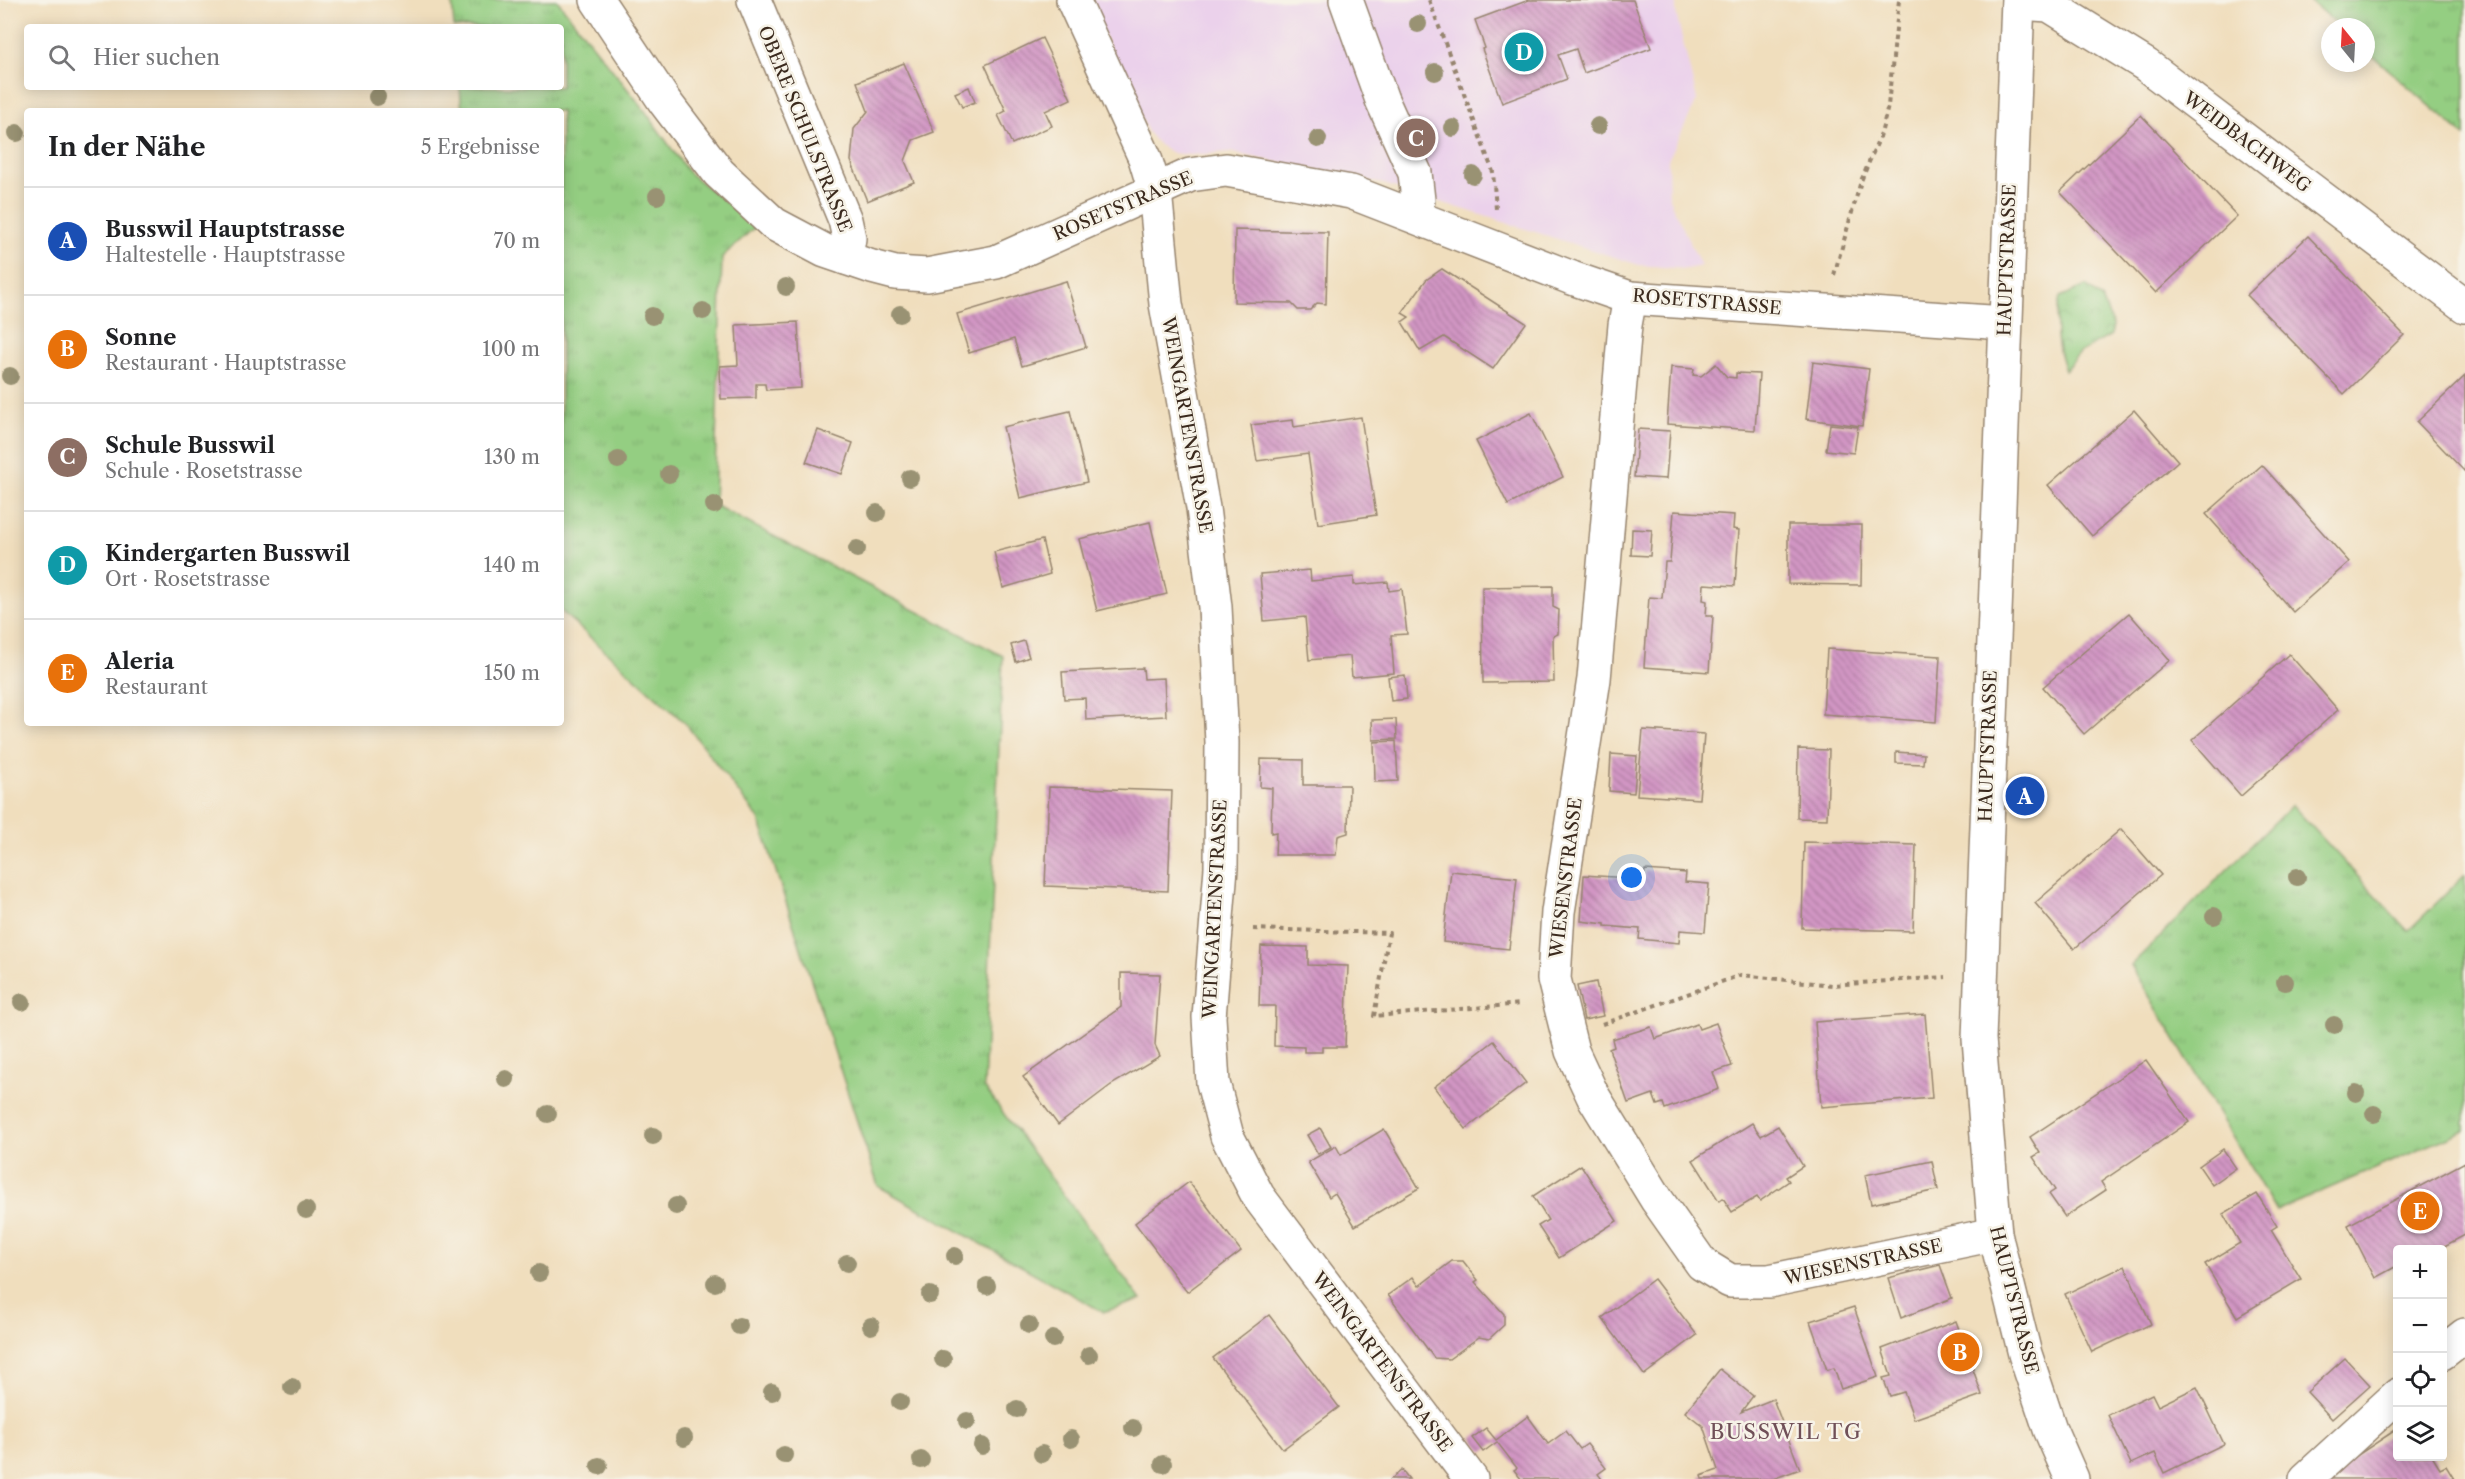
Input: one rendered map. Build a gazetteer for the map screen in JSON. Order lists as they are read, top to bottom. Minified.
{"streets":{"street":["OBERE SCHULSTRASSE","WEIDBACHWEG","ROSETSTRASSE","HAUPTSTRASSE","WEINGARTENSTRASSE","WIESENSTRASSE"]},"crossings":[["OBERE SCHULSTRASSE","ROSETSTRASSE"],["WEIDBACHWEG","HAUPTSTRASSE"],["ROSETSTRASSE","HAUPTSTRASSE"],["ROSETSTRASSE","WEINGARTENSTRASSE"],["ROSETSTRASSE","WIESENSTRASSE"],["HAUPTSTRASSE","WIESENSTRASSE"]],"districts":["BUSSWIL TG"],"north":"top","page":{"search":"Hier suchen","pins":["D","C","A","E","B"],"heading":["In der Nähe","5 Ergebnisse"],"list":[{"mark":"A","name":"Busswil Hauptstrasse","note":"Haltestelle · Hauptstrasse","value":"70 m"},{"mark":"B","name":"Sonne","note":"Restaurant · Hauptstrasse","value":"100 m"},{"mark":"C","name":"Schule Busswil","note":"Schule · Rosetstrasse","value":"130 m"},{"mark":"D","name":"Kindergarten Busswil","note":"Ort · Rosetstrasse","value":"140 m"},{"mark":"E","name":"Aleria","note":"Restaurant","value":"150 m"}],"map_buttons":["+","−"]}}
